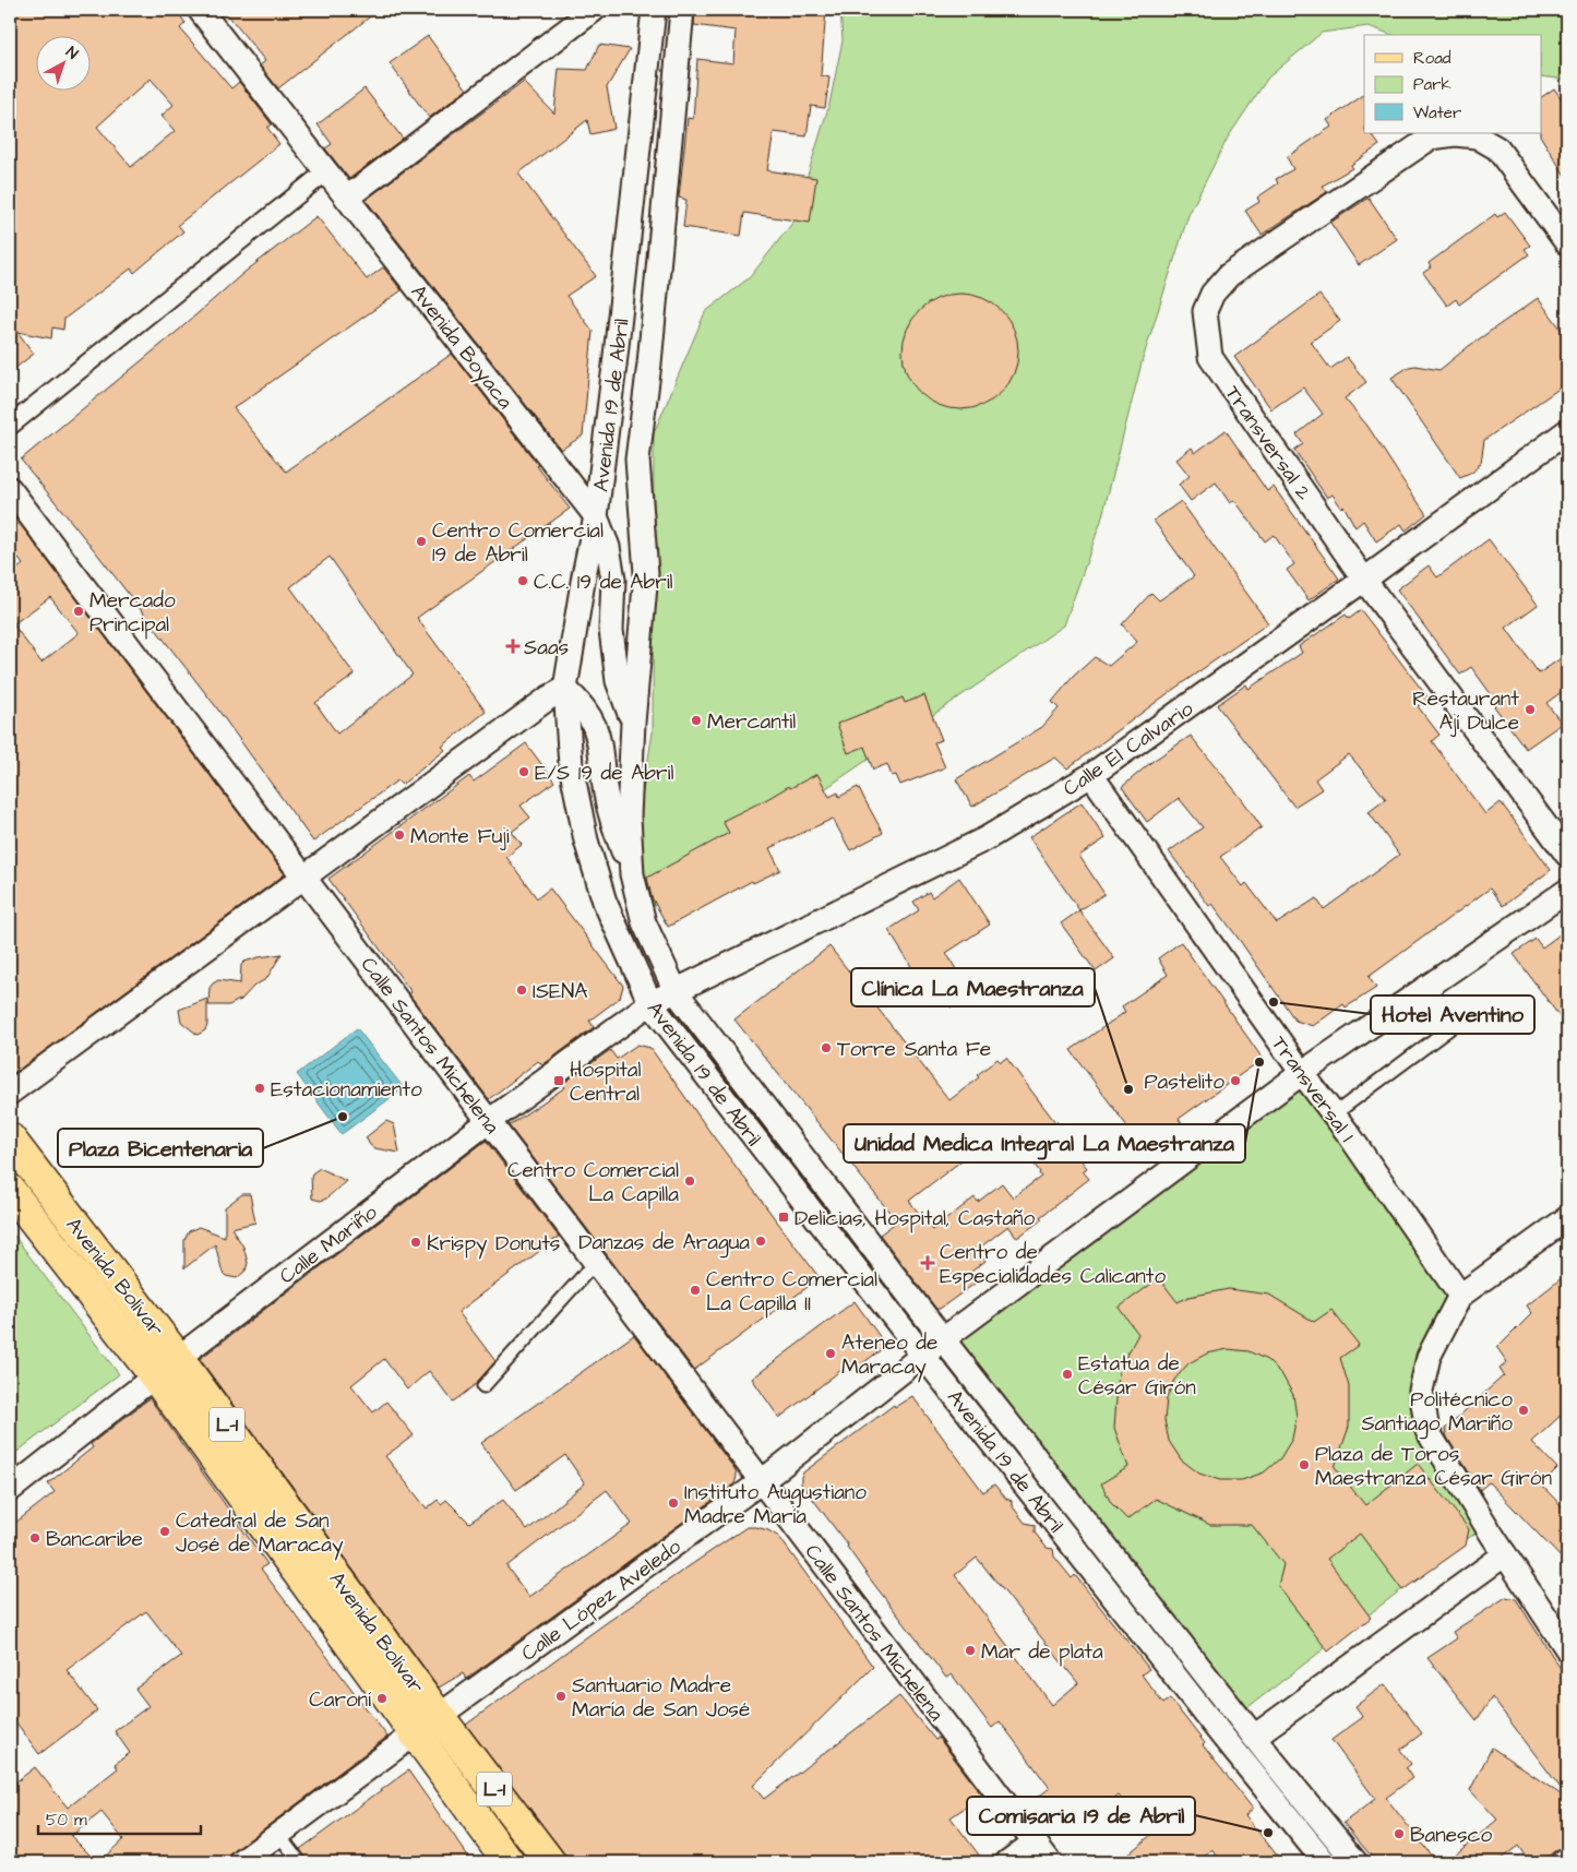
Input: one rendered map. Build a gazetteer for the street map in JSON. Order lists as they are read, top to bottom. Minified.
{"streets":{"main road":["Avenida Bolívar","L-1"],"street":["Avenida Boyaca","Avenida 19 de Abril","Transversal 2","Calle El Calvario","Calle Santos Michelena","Transversal 1","Calle Mariño","Calle López Aveledo"]},"crossings":[["Avenida Boyaca","Avenida 19 de Abril"],["Avenida 19 de Abril","Calle El Calvario"],["Avenida 19 de Abril","Calle Mariño"],["Avenida 19 de Abril","Calle López Aveledo"],["Transversal 2","Calle El Calvario"],["Calle El Calvario","Transversal 1"],["Calle El Calvario","Calle Mariño"],["Calle Santos Michelena","Calle Mariño"],["Calle Santos Michelena","Calle López Aveledo"],["Transversal 1","Calle López Aveledo"],["Calle Mariño","Avenida Bolívar"],["Avenida Bolívar","Calle López Aveledo"]],"places":{"other":["Centro Comercial 19 de Abril","C.C. 19 de Abril","Mercado Principal","Restaurant Ají Dulce","Mercantil","E/S 19 de Abril","Monte Fuji","ISENA","Hotel Aventino","Torre Santa Fe","Unidad Medica Integral La Maestranza","Pastelito","Estacionamiento","Clínica La Maestranza","Plaza Bicentenaria","Centro Comercial La Capilla","Danzas de Aragua","Krispy Donuts","Centro Comercial La Capilla II","Ateneo de Maracay","Estatua de César Girón","Politécnico Santiago Mariño","Plaza de Toros Maestranza César Girón","Instituto Augustiano Madre María","Catedral de San José de Maracay","Bancaribe","Mar de plata","Santuario Madre María de San José","Caroní","Comisaria 19 de Abril","Banesco"],"health":["Saas","Centro de Especialidades Calicanto"],"transit":["Hospital Central","Delicias, Hospital, Castaño"]},"legend":["Road","Park","Water"],"scale_bar":"50 m","north":"top right"}
